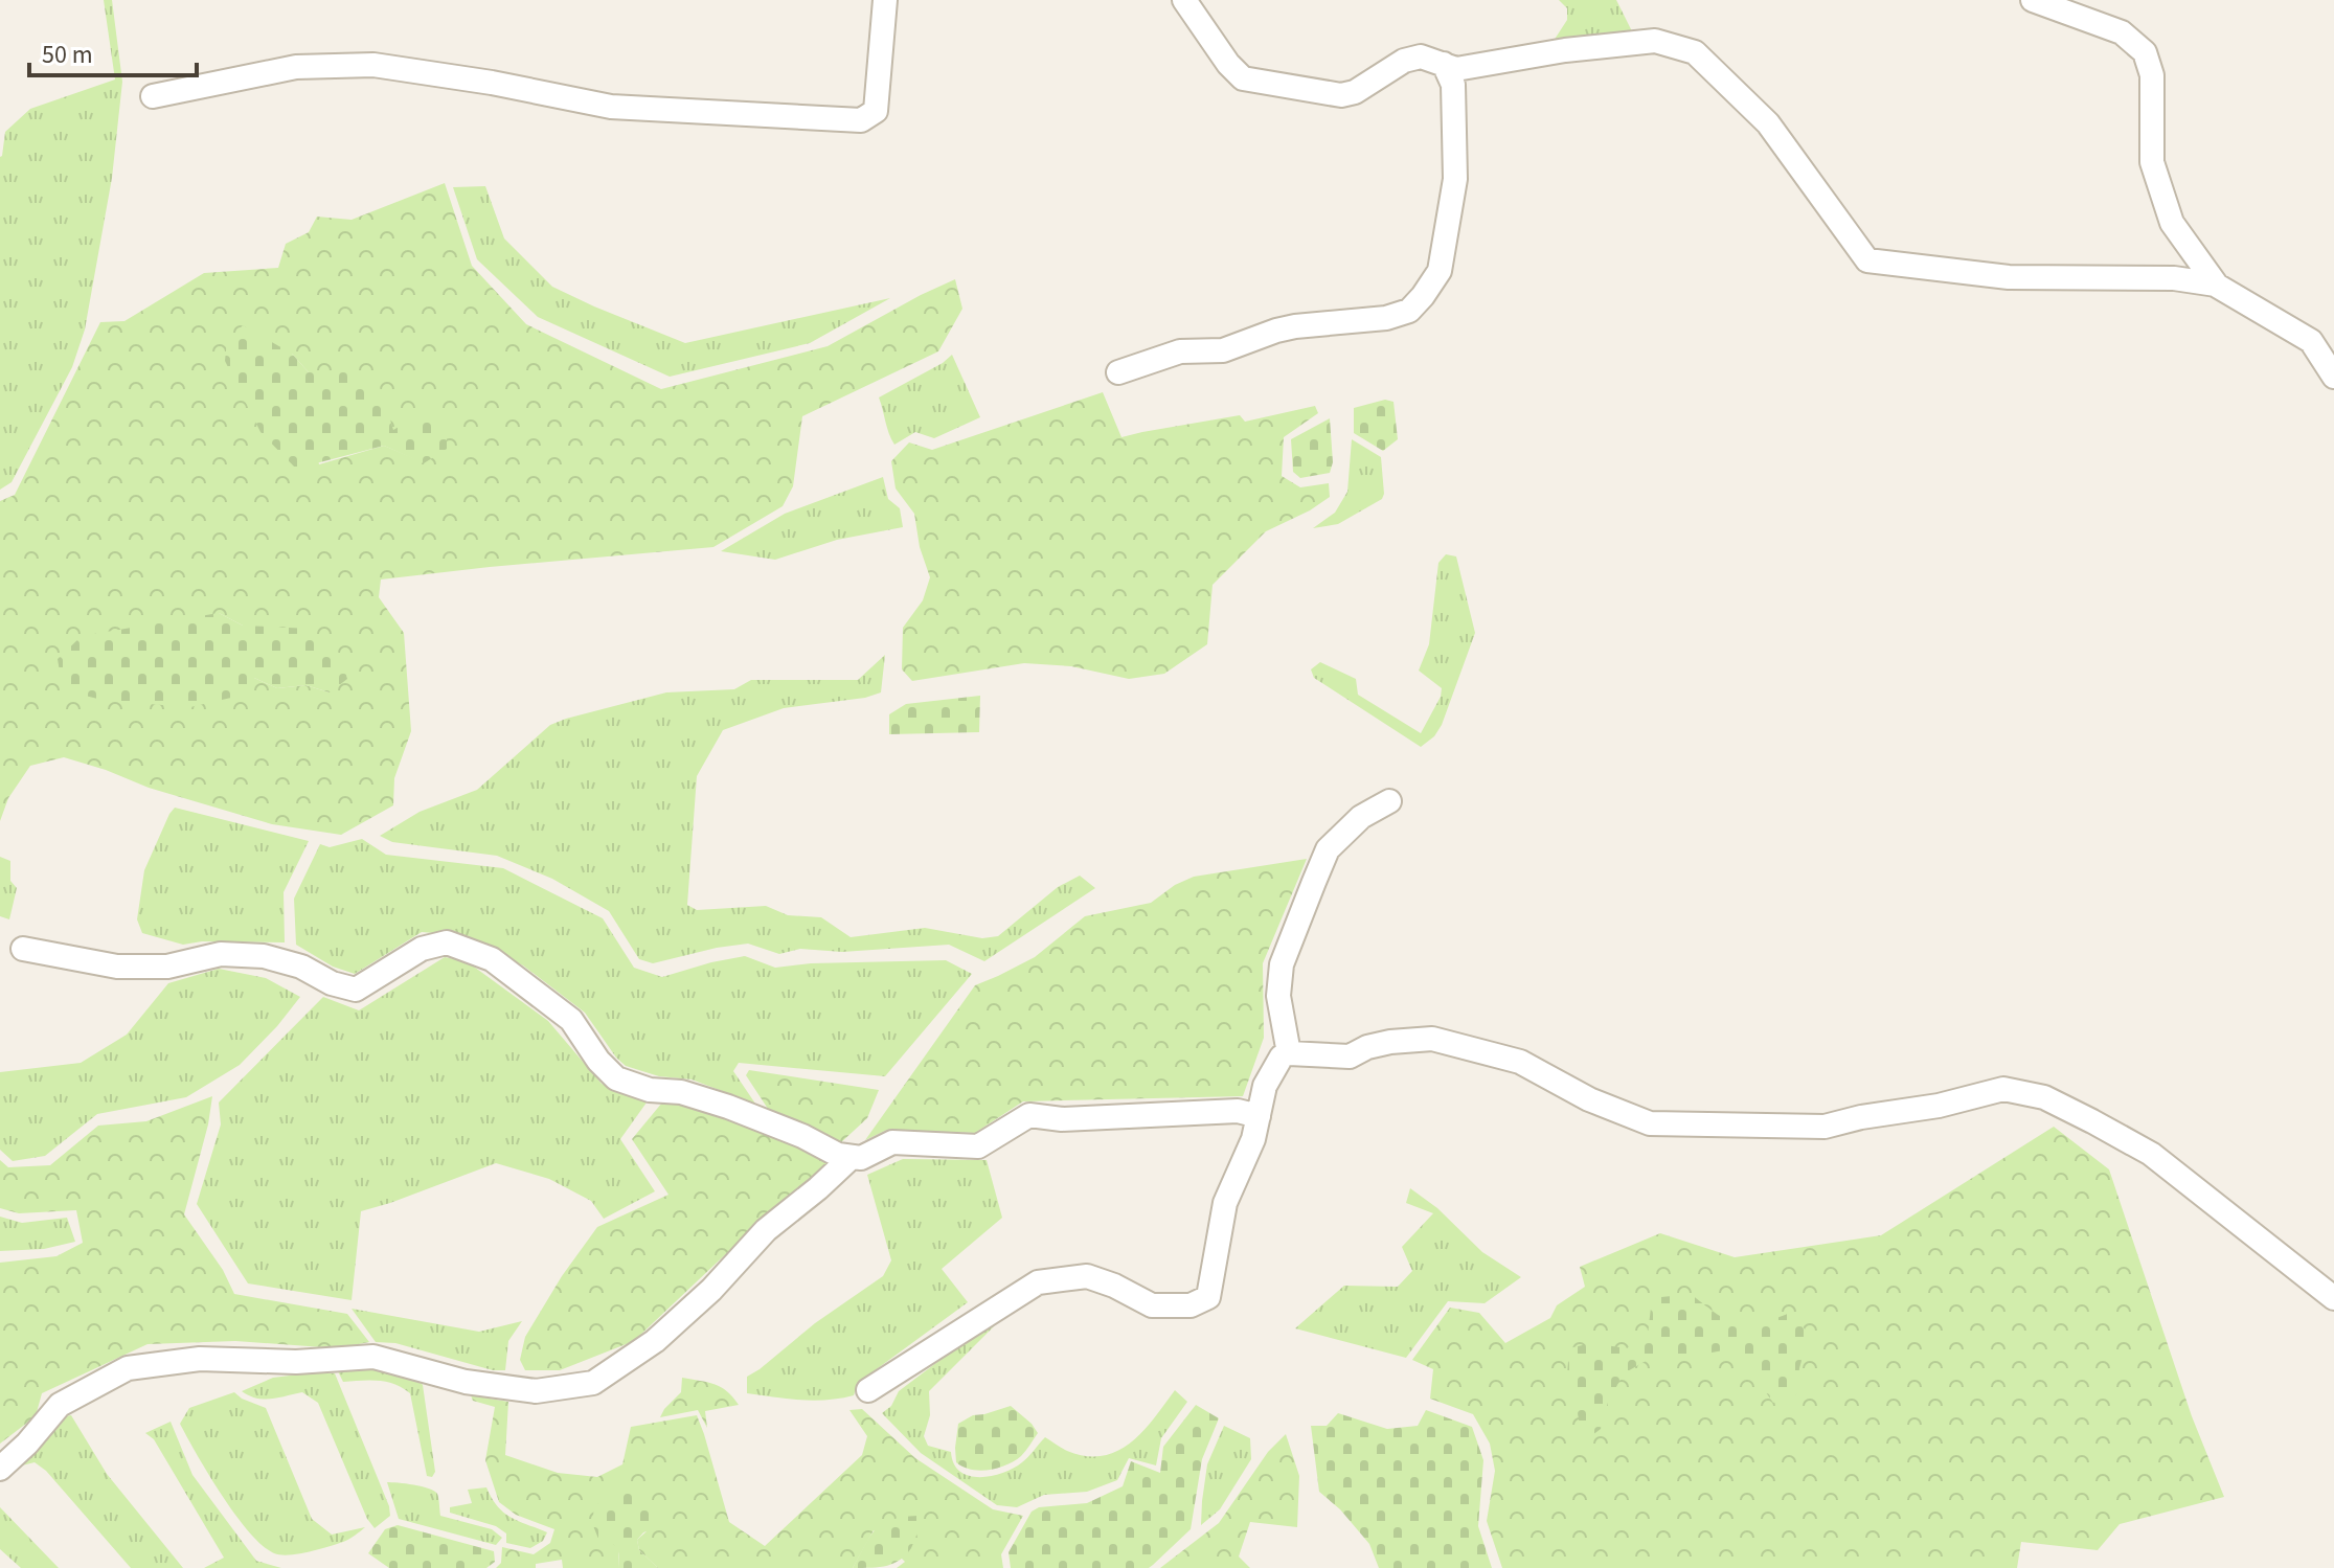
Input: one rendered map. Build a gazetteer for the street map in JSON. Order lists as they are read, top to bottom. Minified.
{"scale_bar":"50 m"}
